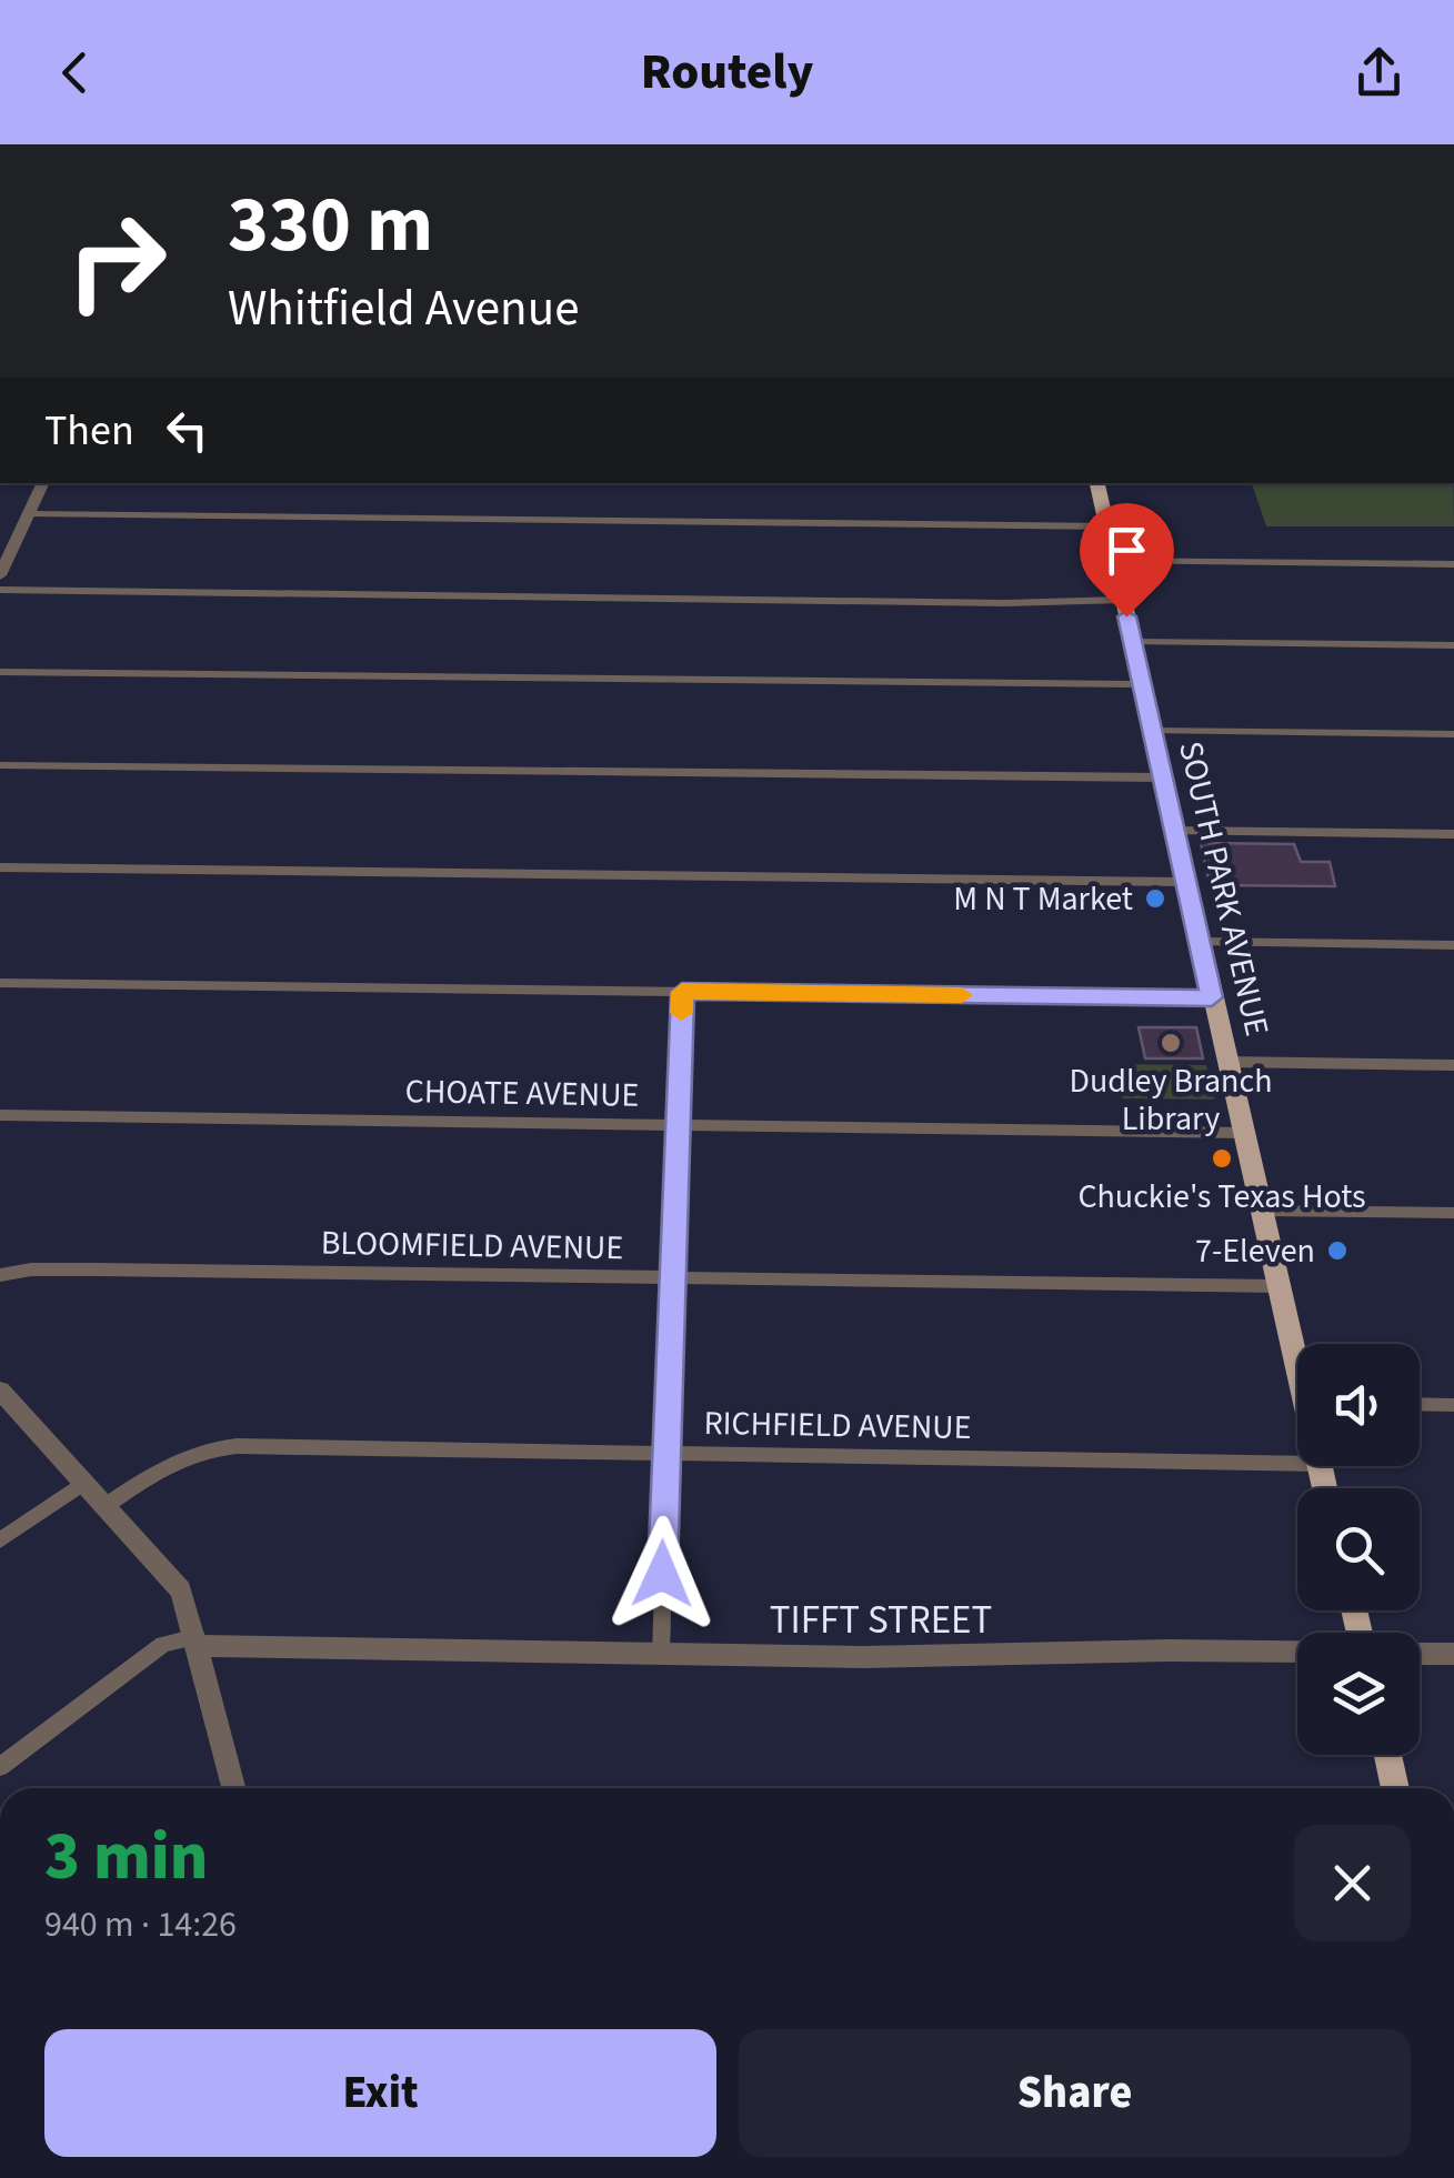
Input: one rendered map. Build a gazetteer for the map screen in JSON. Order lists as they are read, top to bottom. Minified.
{"streets":{"main road":["SOUTH PARK AVENUE"],"street":["CHOATE AVENUE","BLOOMFIELD AVENUE","RICHFIELD AVENUE","TIFFT STREET"]},"crossings":[["SOUTH PARK AVENUE","CHOATE AVENUE"],["SOUTH PARK AVENUE","BLOOMFIELD AVENUE"]],"places":["M N T Market","Dudley Branch Library","Chuckie's Texas Hots","7-Eleven"],"page":{"header":"Routely","turn":["330 m","Whitfield Avenue"],"then":"Then","heading":["3 min","940 m · 14:26"],"buttons":["Exit","Share"]}}
